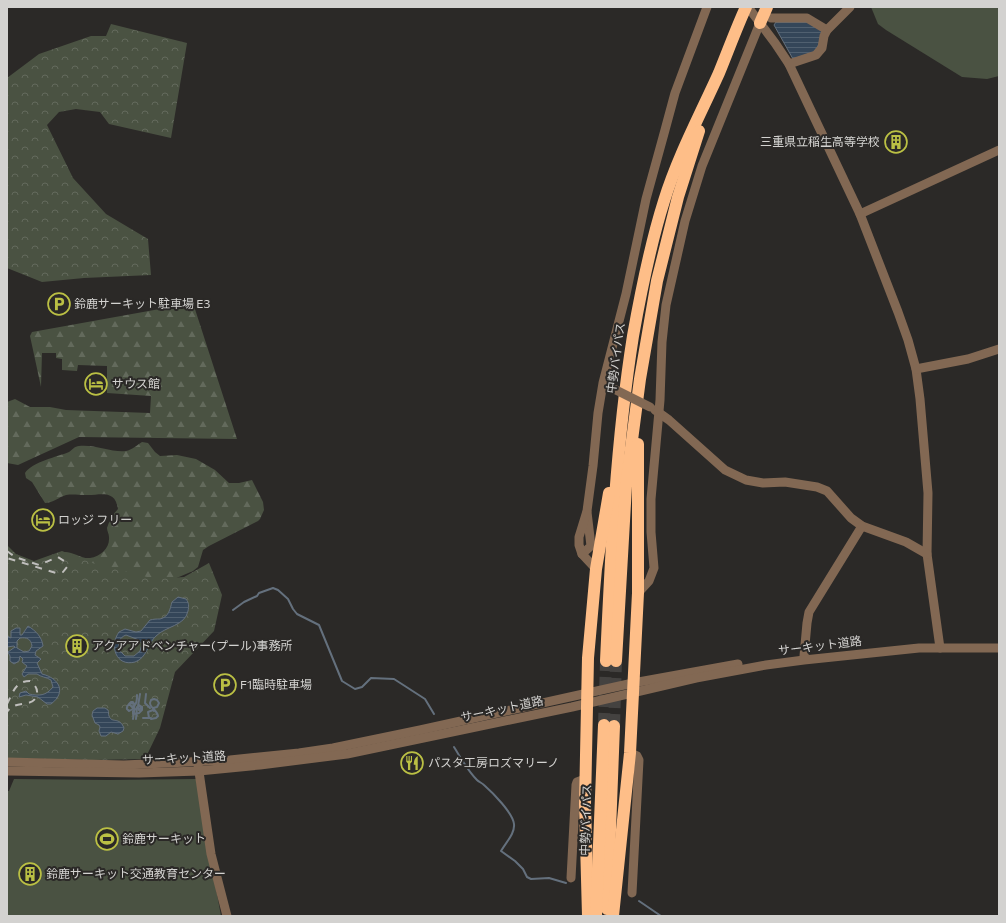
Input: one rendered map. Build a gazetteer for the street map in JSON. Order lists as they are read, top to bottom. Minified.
{"streets":{"highway":["中勢バイパス"],"street":["サーキット道路"]},"places":{"building":["三重県立稲生高等学校","アクアアドベンチャー(プール)事務所","鈴鹿サーキット交通教育センター"],"parking":["鈴鹿サーキット駐車場 E3","F1臨時駐車場"],"hotel":["サウス館","ロッジ フリー"],"restaurant":["パスタ工房ロズマリーノ"],"sports":["鈴鹿サーキット"]}}
